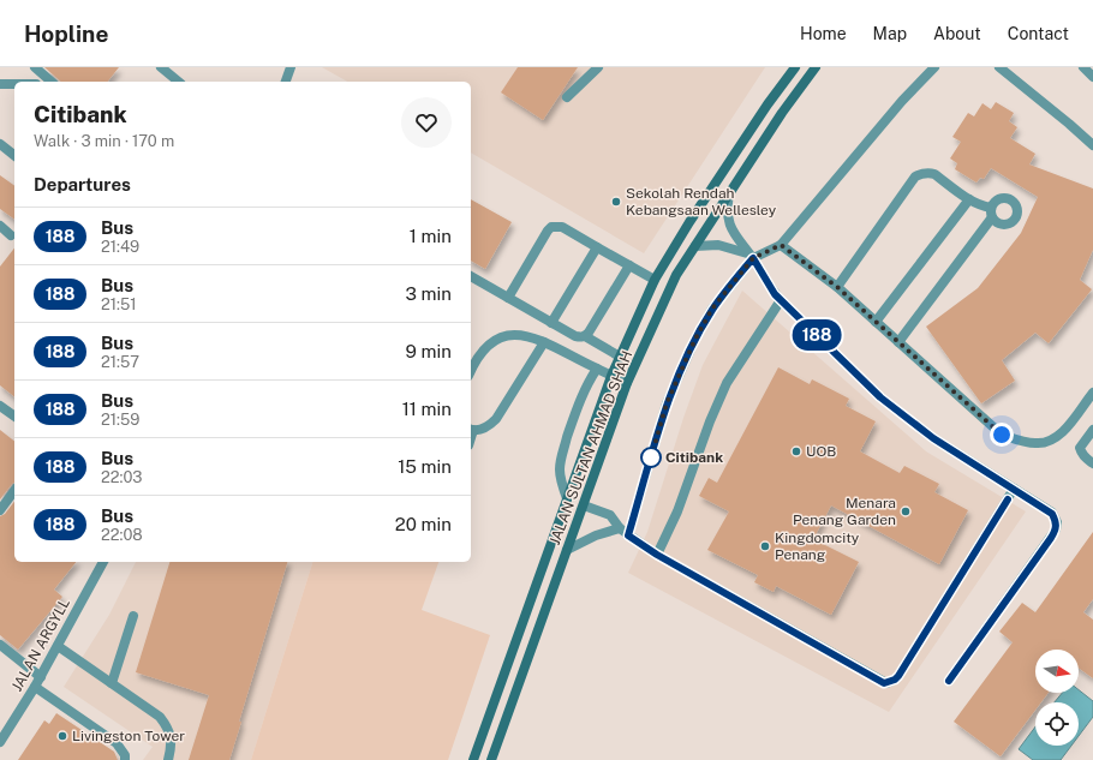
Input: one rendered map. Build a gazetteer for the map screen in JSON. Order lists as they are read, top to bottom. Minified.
{"streets":{"main road":["JALAN SULTAN AHMAD SHAH"],"street":["JALAN ARGYLL"]},"places":["Sekolah Rendah Kebangsaan Wellesley","UOB","Citibank","Menara Penang Garden","Kingdomcity Penang","Livingston Tower"],"lines":["bus line 188"],"north":"right","page":{"header":"Hopline","nav":["Home","Map","About","Contact"],"on_map":"188","heading":[["Citibank","Walk · 3 min · 170 m"],"Departures"],"list":[{"mark":"188","name":"Bus","note":"21:49","value":"1 min"},{"mark":"188","name":"Bus","note":"21:51","value":"3 min"},{"mark":"188","name":"Bus","note":"21:57","value":"9 min"},{"mark":"188","name":"Bus","note":"21:59","value":"11 min"},{"mark":"188","name":"Bus","note":"22:03","value":"15 min"},{"mark":"188","name":"Bus","note":"22:08","value":"20 min"}]}}
